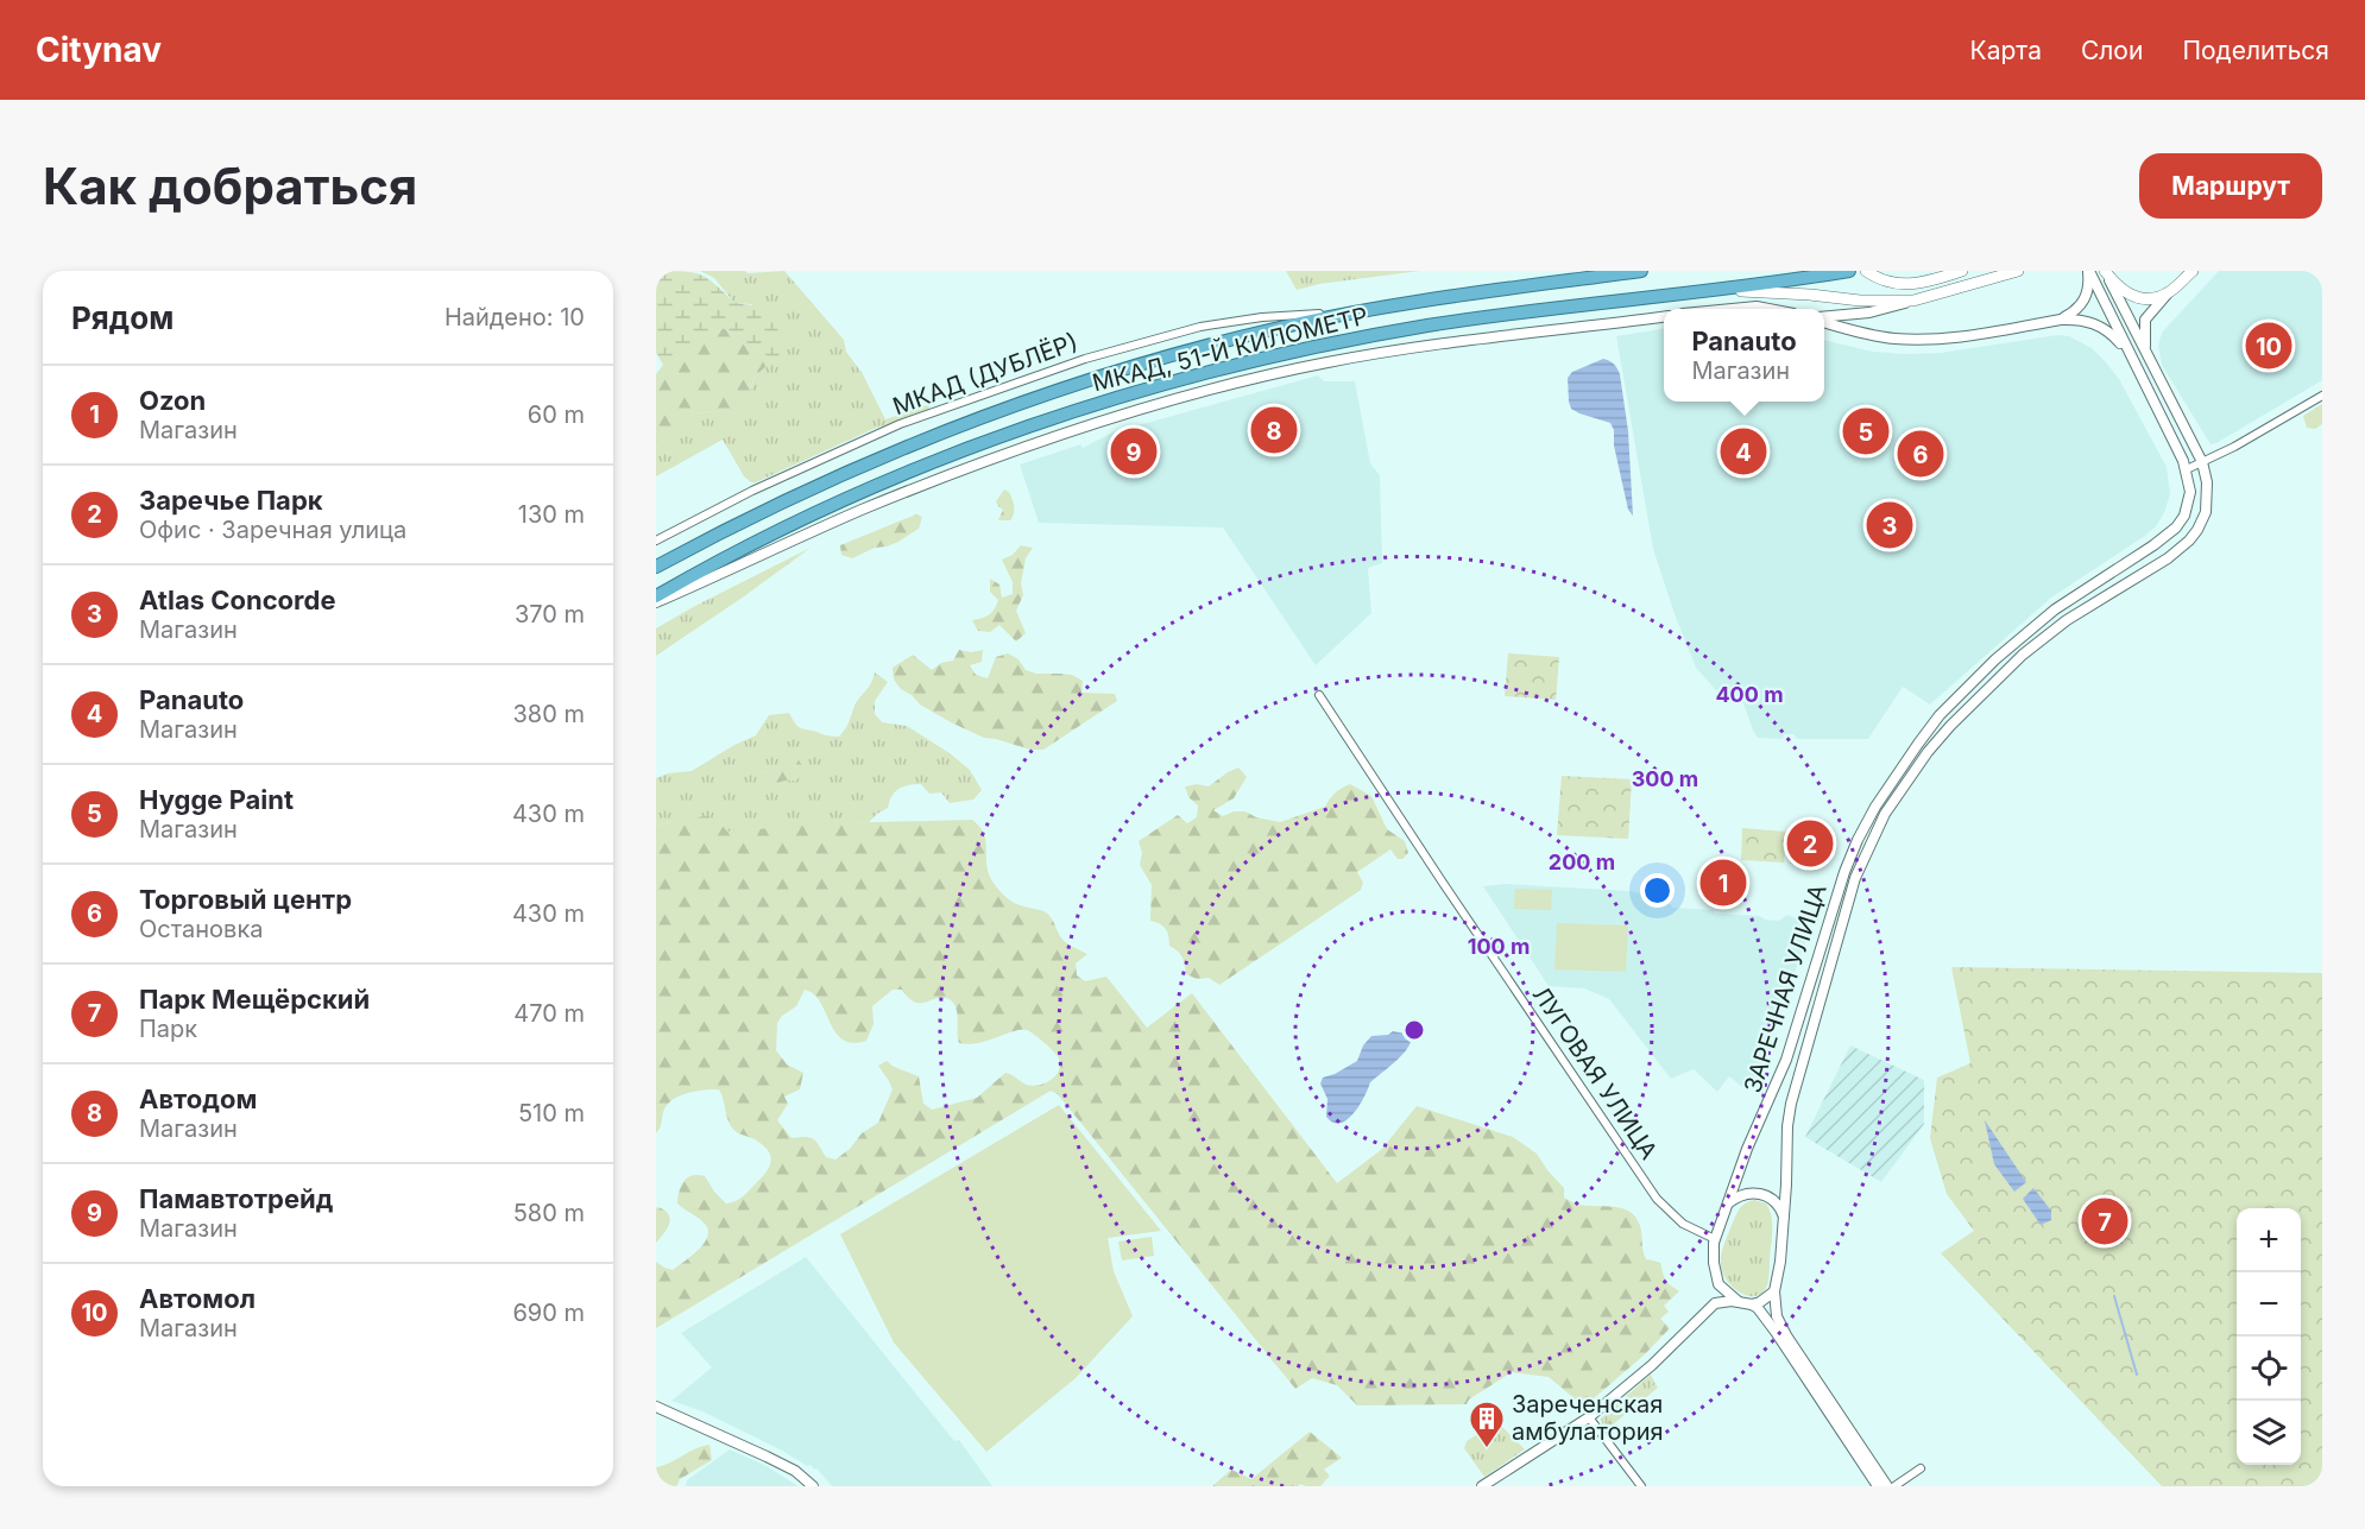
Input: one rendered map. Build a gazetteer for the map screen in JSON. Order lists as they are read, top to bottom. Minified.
{"streets":{"highway":["МКАД, 51-Й КИЛОМЕТР"],"street":["МКАД (ДУБЛЁР)","ЗАРЕЧНАЯ УЛИЦА","ЛУГОВАЯ УЛИЦА"]},"crossings":[["МКАД, 51-Й КИЛОМЕТР","МКАД (ДУБЛЁР)"],["ЗАРЕЧНАЯ УЛИЦА","ЛУГОВАЯ УЛИЦА"]],"places":{"building":["Зареченская амбулатория"]},"page":{"header":"Citynav","nav":["Карта","Слои","Поделиться"],"buttons":"Маршрут","title":"Как добраться","heading":["Рядом","Найдено: 10"],"popup":["Panauto","Магазин"],"pins":["10","8","5","4","9","6","3","2","1","7"],"list":[{"mark":"1","name":"Ozon","note":"Магазин","value":"60 m"},{"mark":"2","name":"Заречье Парк","note":"Офис · Заречная улица","value":"130 m"},{"mark":"3","name":"Atlas Concorde","note":"Магазин","value":"370 m"},{"mark":"4","name":"Panauto","note":"Магазин","value":"380 m"},{"mark":"5","name":"Hygge Paint","note":"Магазин","value":"430 m"},{"mark":"6","name":"Торговый центр","note":"Остановка","value":"430 m"},{"mark":"7","name":"Парк Мещёрский","note":"Парк","value":"470 m"},{"mark":"8","name":"Автодом","note":"Магазин","value":"510 m"},{"mark":"9","name":"Памавтотрейд","note":"Магазин","value":"580 m"},{"mark":"10","name":"Автомол","note":"Магазин","value":"690 m"}],"map_buttons":["+","−"]},"rings":["400 m","300 m","200 m","100 m"]}
